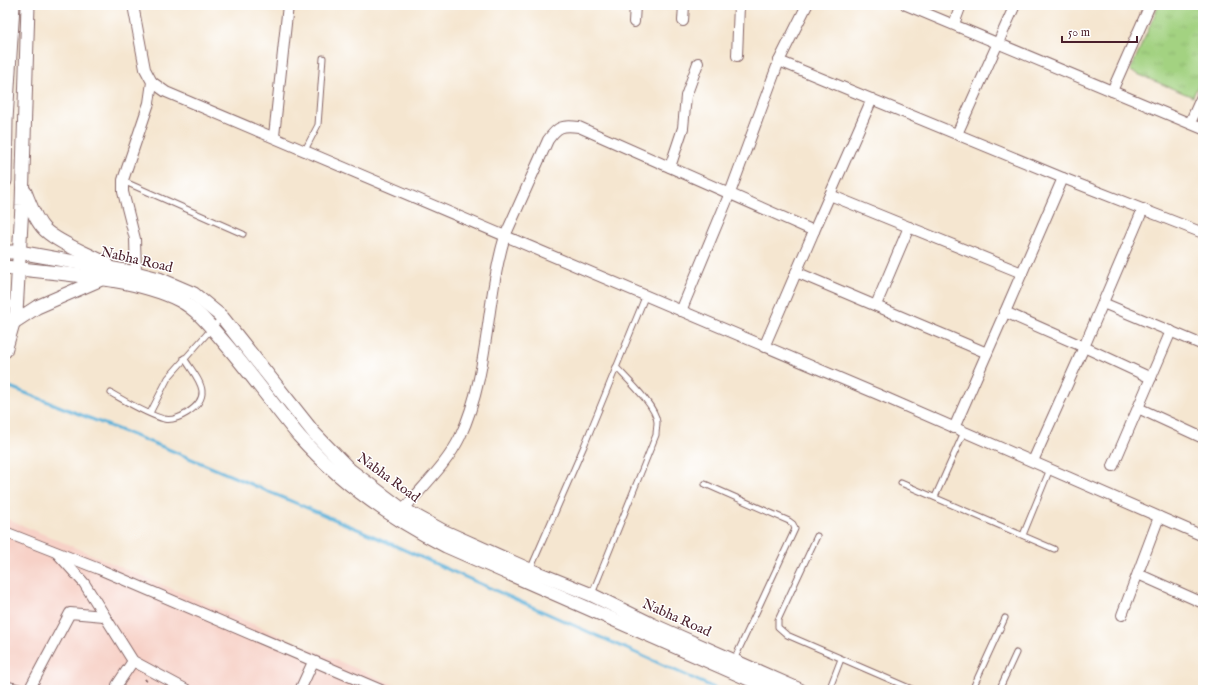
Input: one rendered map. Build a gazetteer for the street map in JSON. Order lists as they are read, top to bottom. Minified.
{"streets":{"main road":["Nabha Road"]},"scale_bar":"50 m"}
